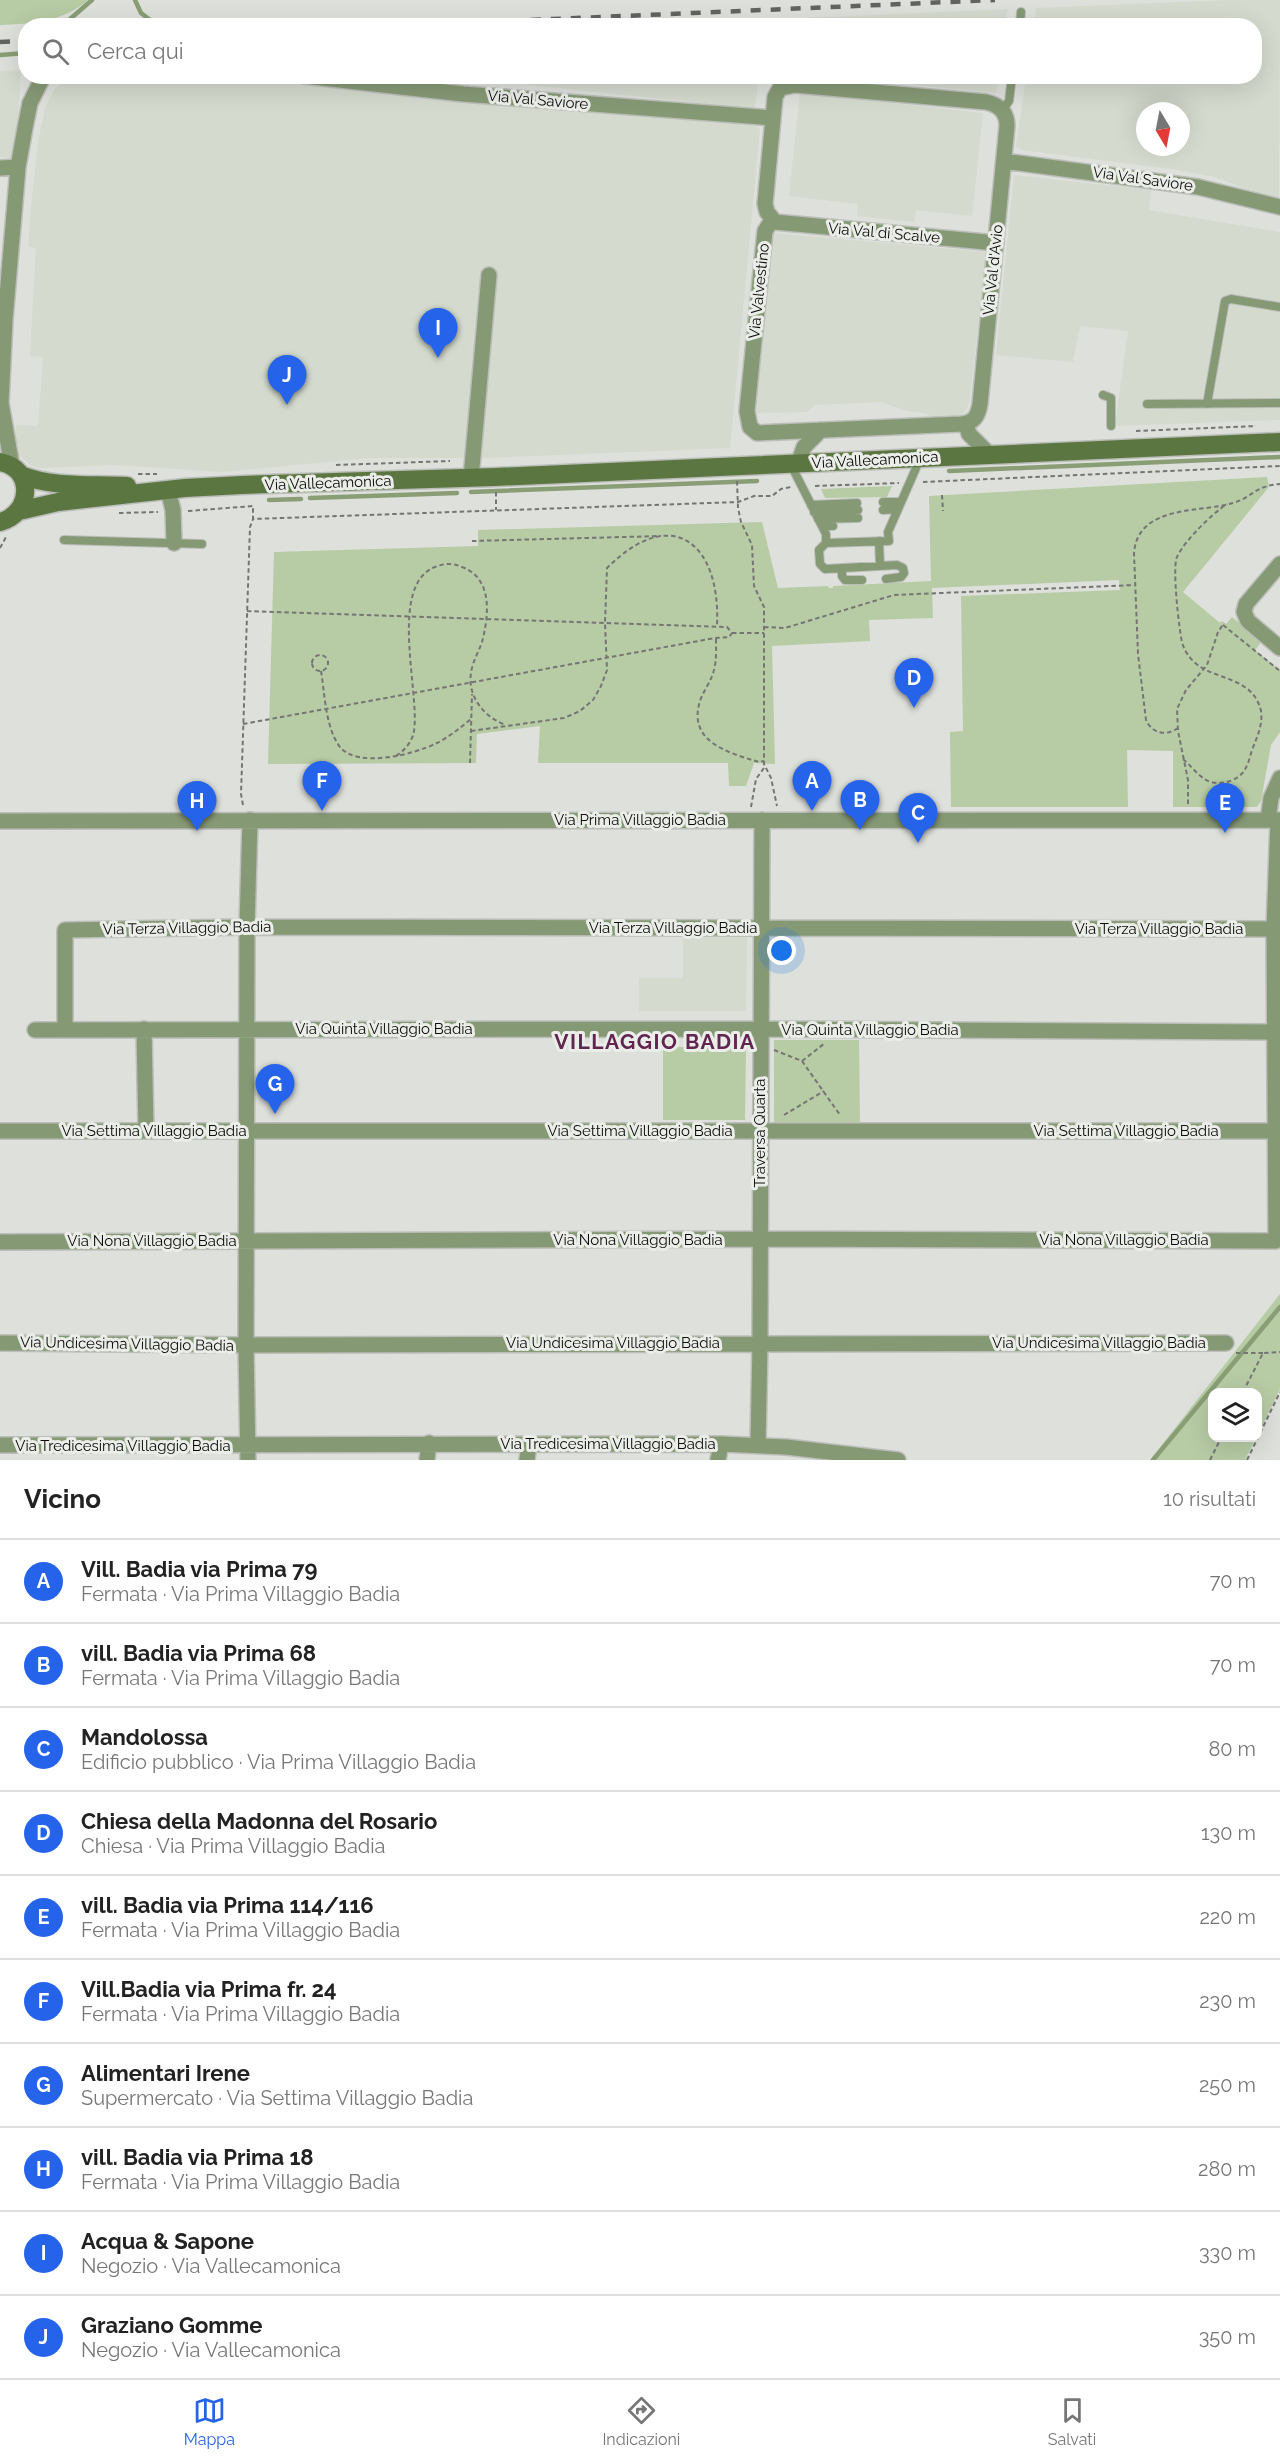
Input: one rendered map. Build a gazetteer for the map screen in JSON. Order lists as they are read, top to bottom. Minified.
{"streets":{"main road":["Via Vallecamonica"],"street":["Via Val Saviore","Via Val di Scalve","Via Val d'Avio","Via Valvestino","Via Prima Villaggio Badia","Via Terza Villaggio Badia","Via Quinta Villaggio Badia","Via Settima Villaggio Badia","Traversa Quarta","Via Nona Villaggio Badia","Via Undicesima Villaggio Badia","Via Tredicesima Villaggio Badia"]},"crossings":[["Via Val Saviore","Via Val d'Avio"],["Via Val Saviore","Via Valvestino"],["Via Val di Scalve","Via Val d'Avio"],["Via Val di Scalve","Via Valvestino"],["Via Val d'Avio","Via Valvestino"],["Via Prima Villaggio Badia","Traversa Quarta"],["Via Terza Villaggio Badia","Via Quinta Villaggio Badia"],["Via Terza Villaggio Badia","Traversa Quarta"],["Via Quinta Villaggio Badia","Traversa Quarta"],["Via Settima Villaggio Badia","Traversa Quarta"],["Via Settima Villaggio Badia","Via Nona Villaggio Badia"],["Traversa Quarta","Via Nona Villaggio Badia"],["Traversa Quarta","Via Undicesima Villaggio Badia"],["Traversa Quarta","Via Tredicesima Villaggio Badia"]],"districts":["VILLAGGIO BADIA"],"north":"bottom","page":{"search":"Cerca qui","pins":["I","J","D","A","F","B","H","E","C","G"],"heading":["Vicino","10 risultati"],"list":[{"mark":"A","name":"Vill. Badia via Prima 79","note":"Fermata · Via Prima Villaggio Badia","value":"70 m"},{"mark":"B","name":"vill. Badia via Prima 68","note":"Fermata · Via Prima Villaggio Badia","value":"70 m"},{"mark":"C","name":"Mandolossa","note":"Edificio pubblico · Via Prima Villaggio Badia","value":"80 m"},{"mark":"D","name":"Chiesa della Madonna del Rosario","note":"Chiesa · Via Prima Villaggio Badia","value":"130 m"},{"mark":"E","name":"vill. Badia via Prima 114/116","note":"Fermata · Via Prima Villaggio Badia","value":"220 m"},{"mark":"F","name":"Vill.Badia via Prima fr. 24","note":"Fermata · Via Prima Villaggio Badia","value":"230 m"},{"mark":"G","name":"Alimentari Irene","note":"Supermercato · Via Settima Villaggio Badia","value":"250 m"},{"mark":"H","name":"vill. Badia via Prima 18","note":"Fermata · Via Prima Villaggio Badia","value":"280 m"},{"mark":"I","name":"Acqua & Sapone","note":"Negozio · Via Vallecamonica","value":"330 m"},{"mark":"J","name":"Graziano Gomme","note":"Negozio · Via Vallecamonica","value":"350 m"}],"nav":["Mappa","Indicazioni","Salvati"]}}
